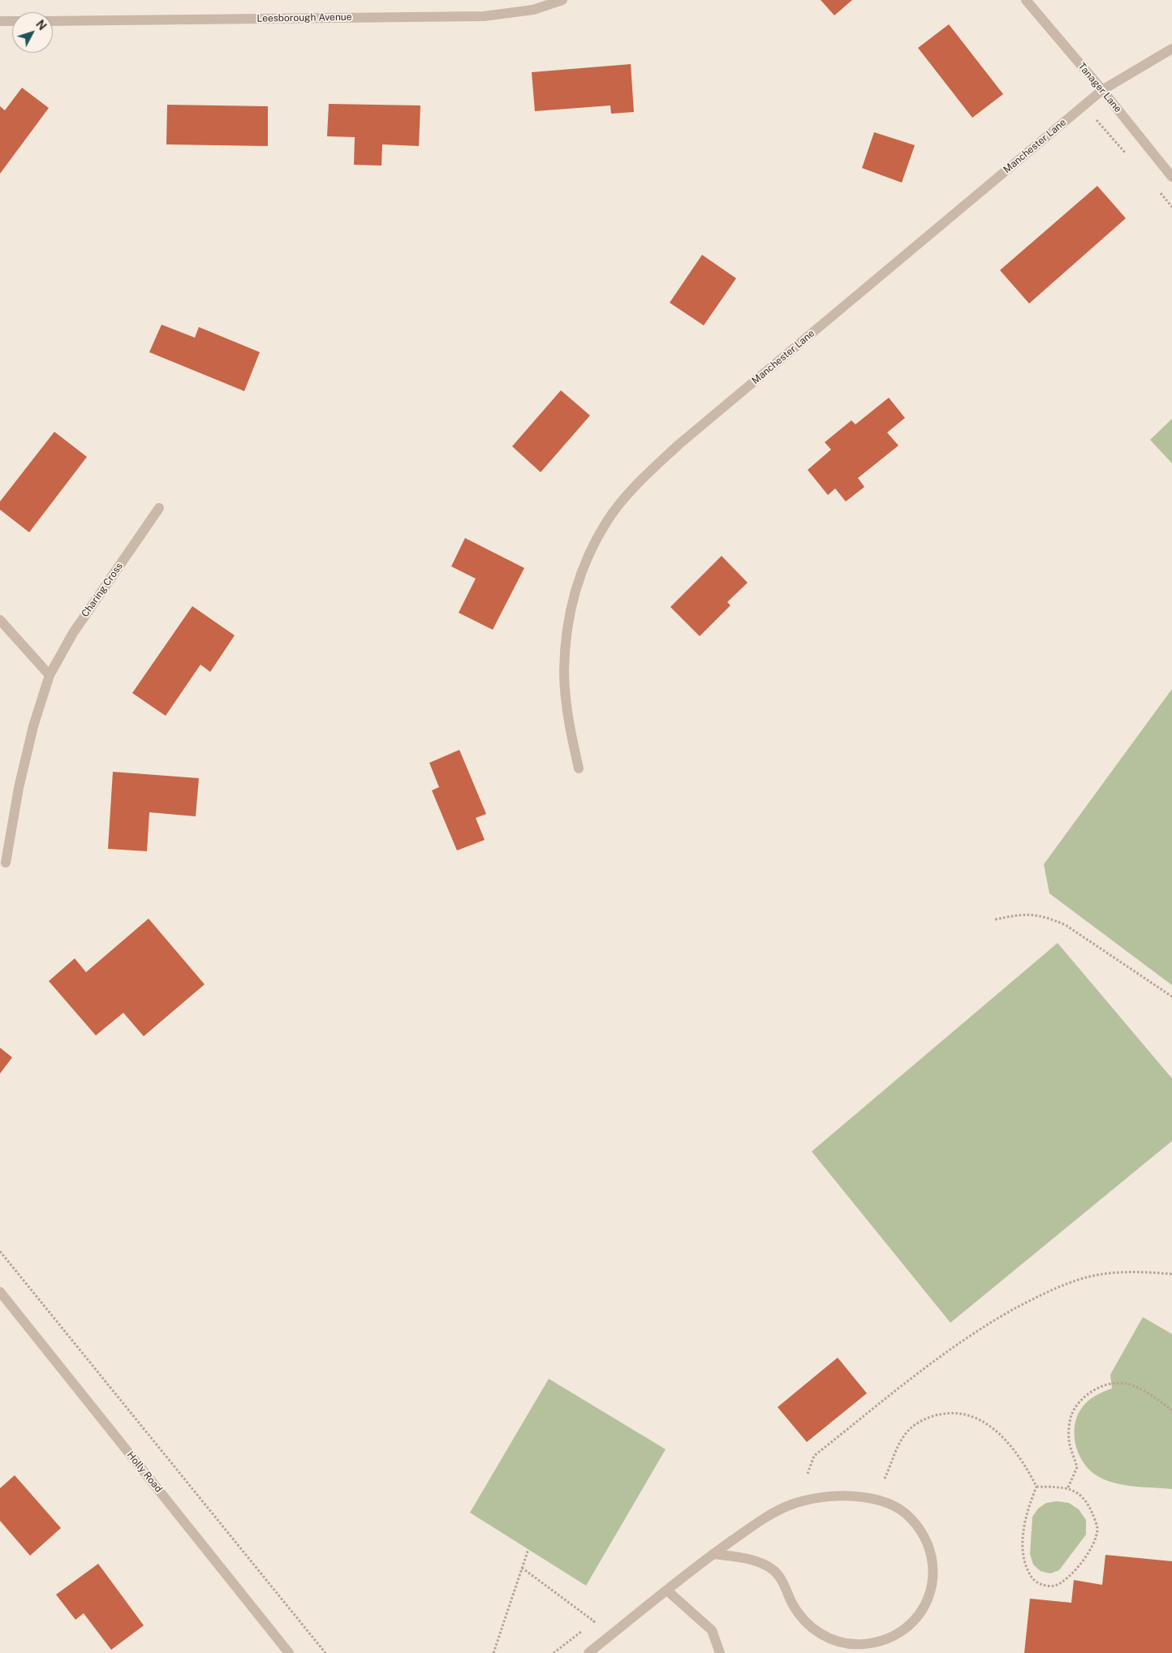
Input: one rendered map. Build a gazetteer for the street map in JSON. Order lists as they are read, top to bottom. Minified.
{"streets":{"street":["Leesborough Avenue","Tanager Lane","Manchester Lane","Charing Cross","Holly Road"]},"crossings":[["Tanager Lane","Manchester Lane"]],"north":"top right"}
